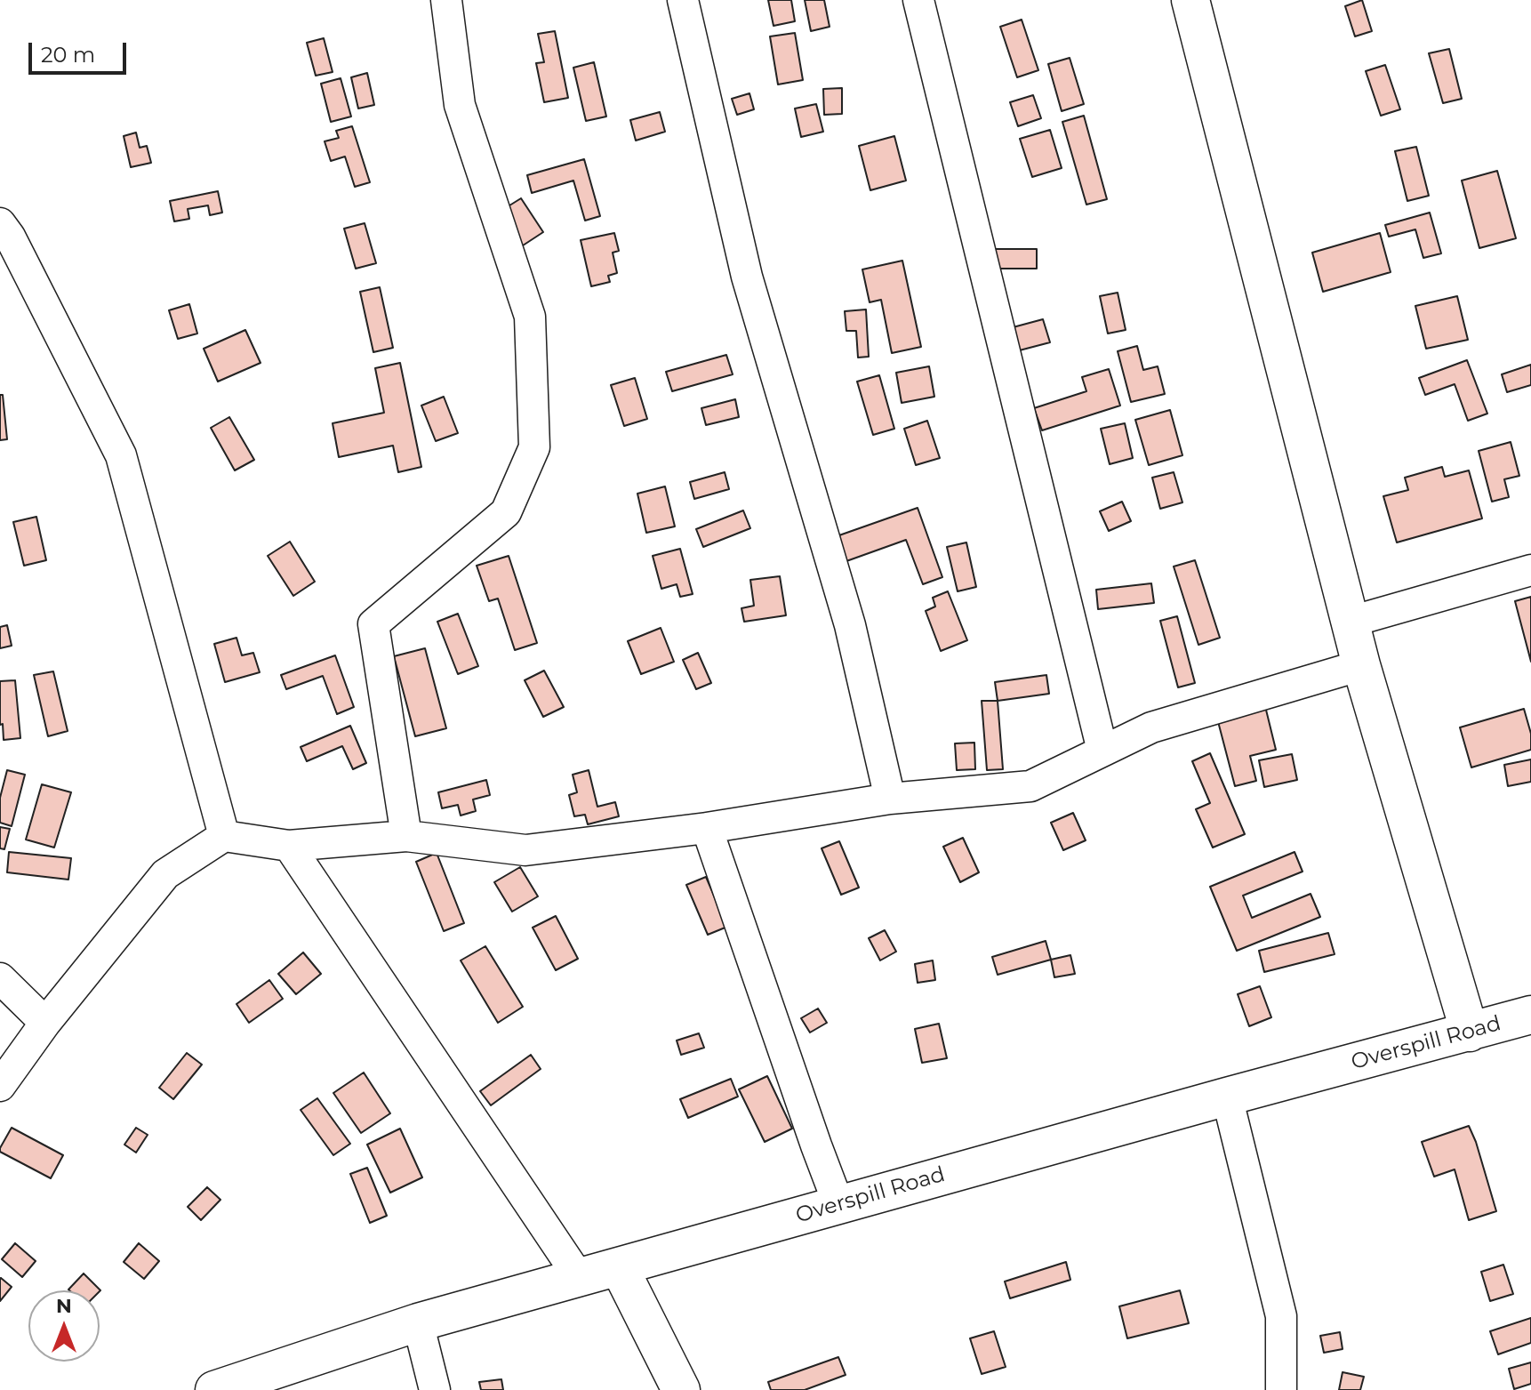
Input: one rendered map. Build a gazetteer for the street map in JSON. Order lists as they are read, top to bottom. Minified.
{"streets":{"street":["Overspill Road"]},"scale_bar":"20 m","north":"top"}
